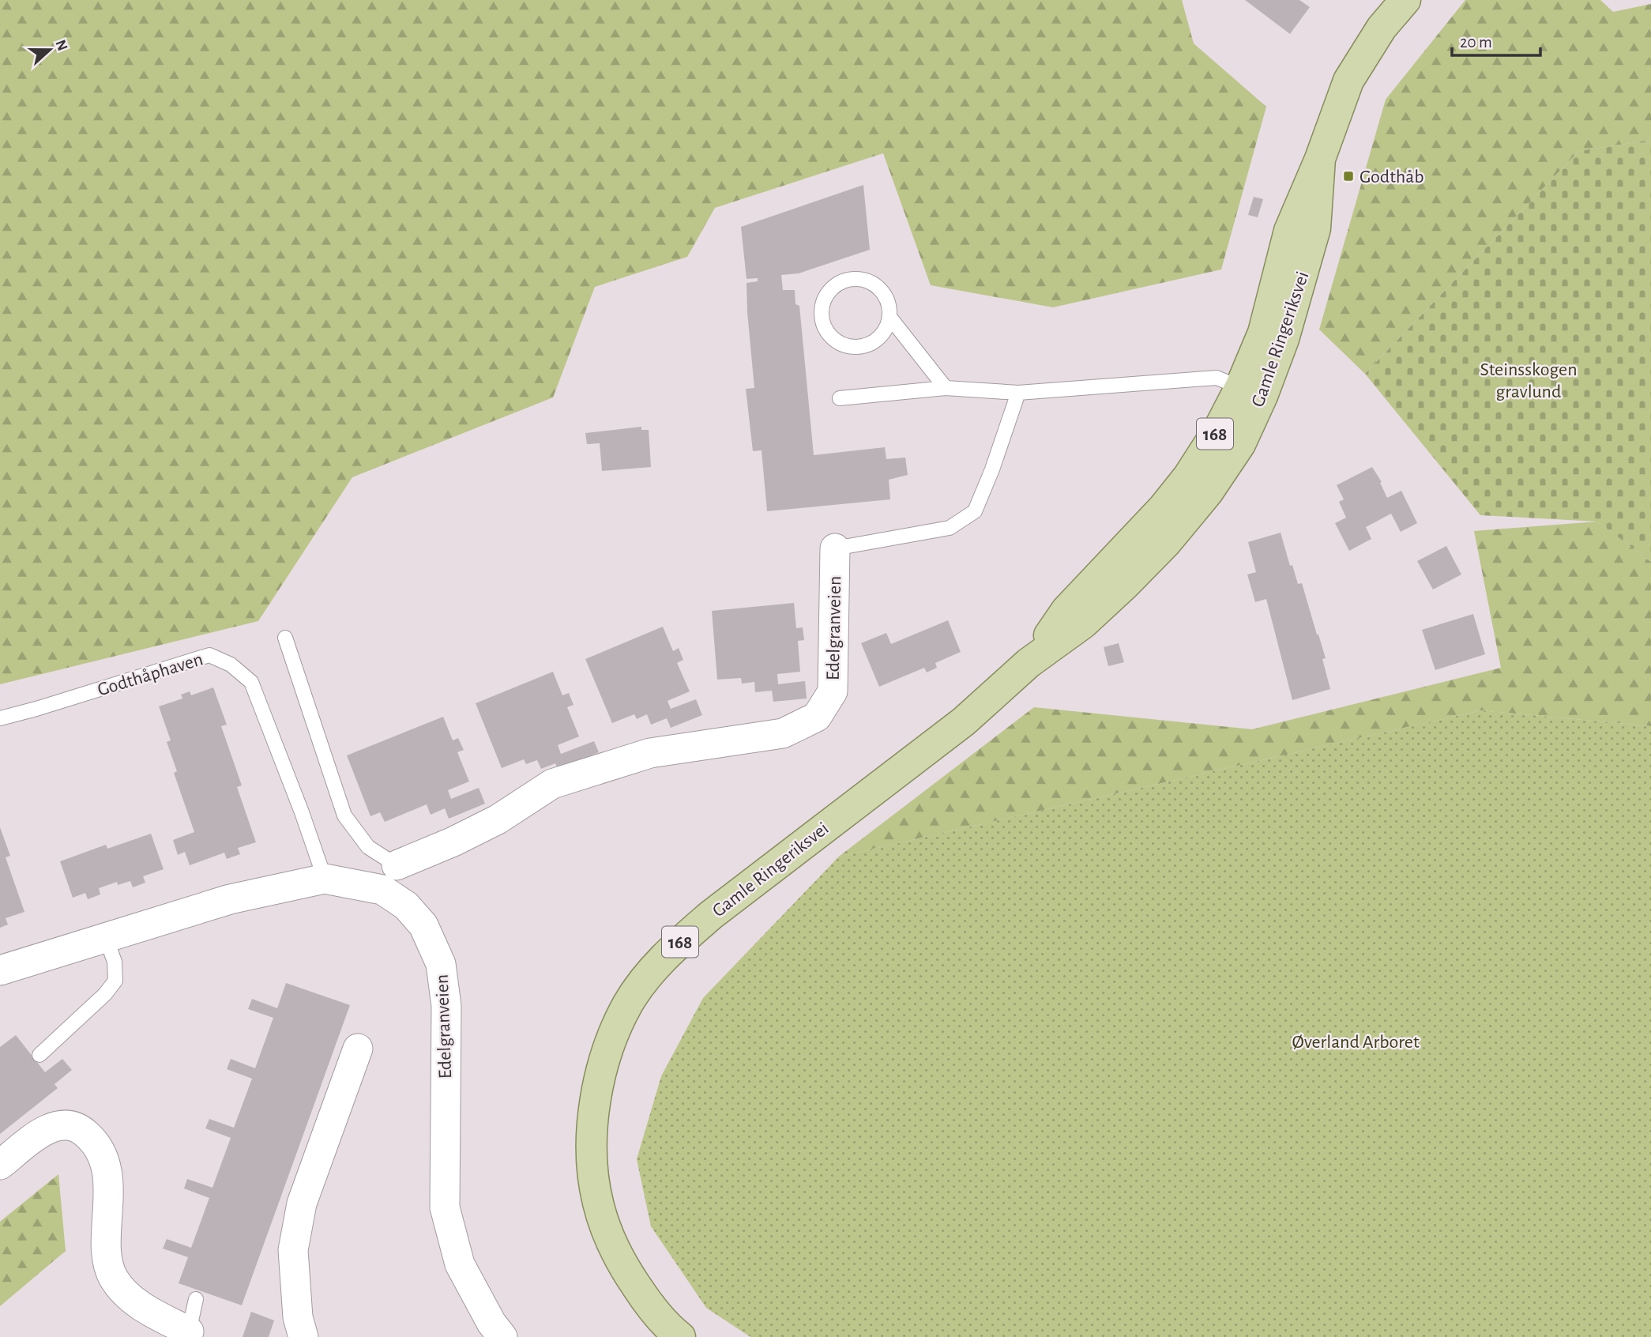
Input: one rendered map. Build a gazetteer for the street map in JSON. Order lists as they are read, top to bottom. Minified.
{"streets":{"main road":["Gamle Ringeriksvei","168"],"street":["Edelgranveien"],"lane":["Godthåphaven"]},"crossings":[["Edelgranveien","Godthåphaven"]],"parks":["Steinsskogen gravlund","Øverland Arboret"],"places":{"transit":["Godthåb"]},"scale_bar":"20 m","north":"right"}
